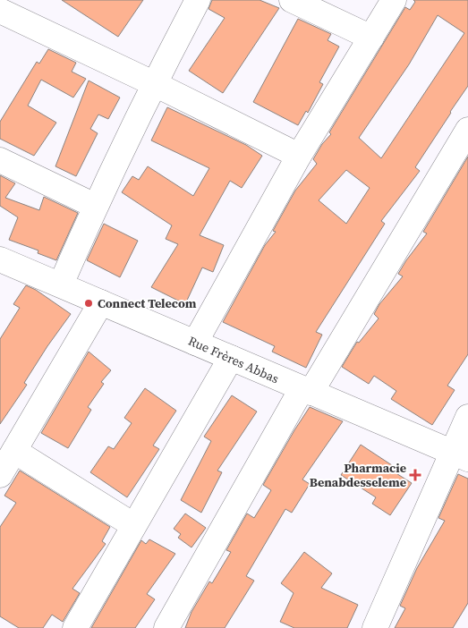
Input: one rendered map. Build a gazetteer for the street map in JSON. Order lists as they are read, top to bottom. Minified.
{"streets":{"street":["Rue Frères Abbas"]},"places":{"other":["Connect Telecom"],"health":["Pharmacie Benabdesseleme"]}}
